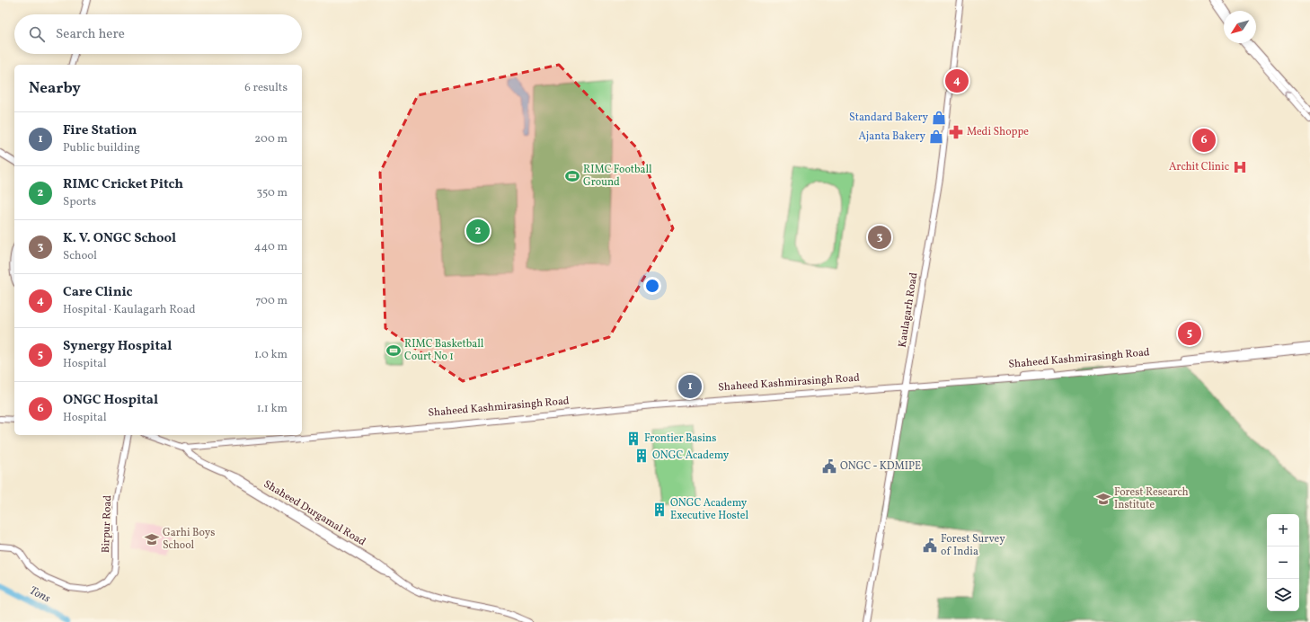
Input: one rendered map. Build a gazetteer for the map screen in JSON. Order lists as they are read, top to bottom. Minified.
{"streets":{"street":["Kaulagarh Road","Shaheed Kashmirasingh Road","Shaheed Durgamal Road","Birpur Road"]},"crossings":[["Kaulagarh Road","Shaheed Kashmirasingh Road"],["Shaheed Kashmirasingh Road","Shaheed Durgamal Road"]],"water":["Tons"],"places":{"shop":["Standard Bakery","Ajanta Bakery"],"pharmacy":["Medi Shoppe"],"hospital":["Archit Clinic"],"sports":["RIMC Football Ground","RIMC Basketball Court No 1"],"building":["Frontier Basins","ONGC Academy","ONGC Academy Executive Hostel"],"public building":["ONGC - KDMIPE","Forest Survey of India"],"school or university":["Forest Research Institute","Garhi Boys School"]},"north":"bottom left","page":{"search":"Search here","heading":["Nearby","6 results"],"pins":["4","6","2","3","5","1"],"list":[{"mark":"1","name":"Fire Station","note":"Public building","value":"200 m"},{"mark":"2","name":"RIMC Cricket Pitch","note":"Sports","value":"350 m"},{"mark":"3","name":"K. V. ONGC School","note":"School","value":"440 m"},{"mark":"4","name":"Care Clinic","note":"Hospital · Kaulagarh Road","value":"700 m"},{"mark":"5","name":"Synergy Hospital","note":"Hospital","value":"1.0 km"},{"mark":"6","name":"ONGC Hospital","note":"Hospital","value":"1.1 km"}],"map_buttons":["+","−"]}}
